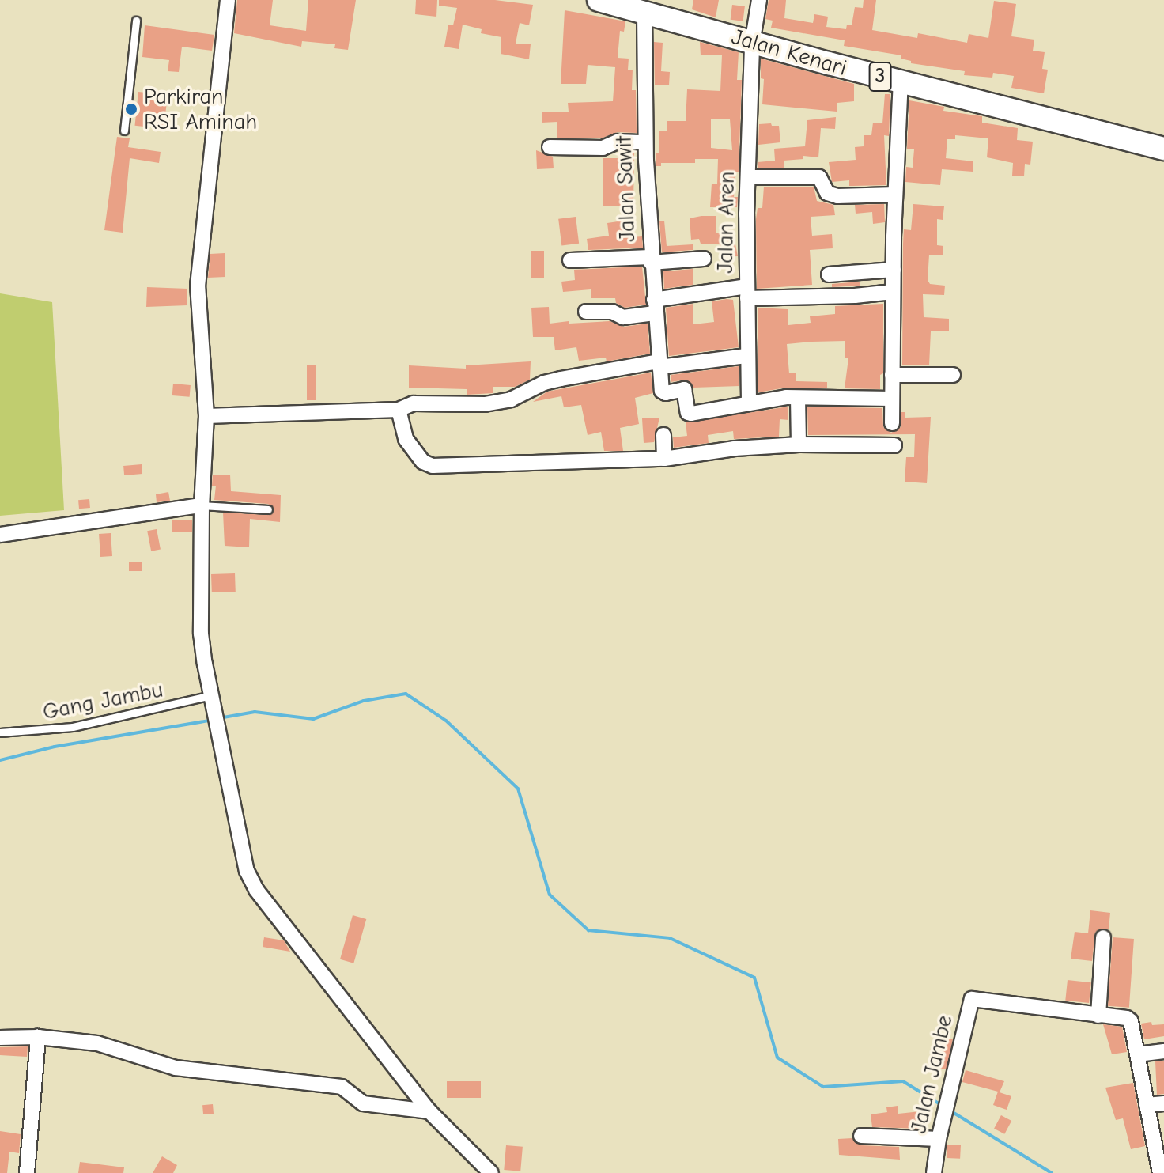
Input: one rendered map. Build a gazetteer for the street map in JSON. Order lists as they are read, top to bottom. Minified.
{"streets":{"highway":["Jalan Kenari","3"],"street":["Jalan Sawit","Jalan Aren","Jalan Jambe"],"lane":["Gang Jambu"]},"crossings":[["Jalan Kenari","Jalan Sawit"],["Jalan Kenari","Jalan Aren"],["Jalan Sawit","Jalan Aren"]],"places":["Parkiran RSI Aminah"]}
